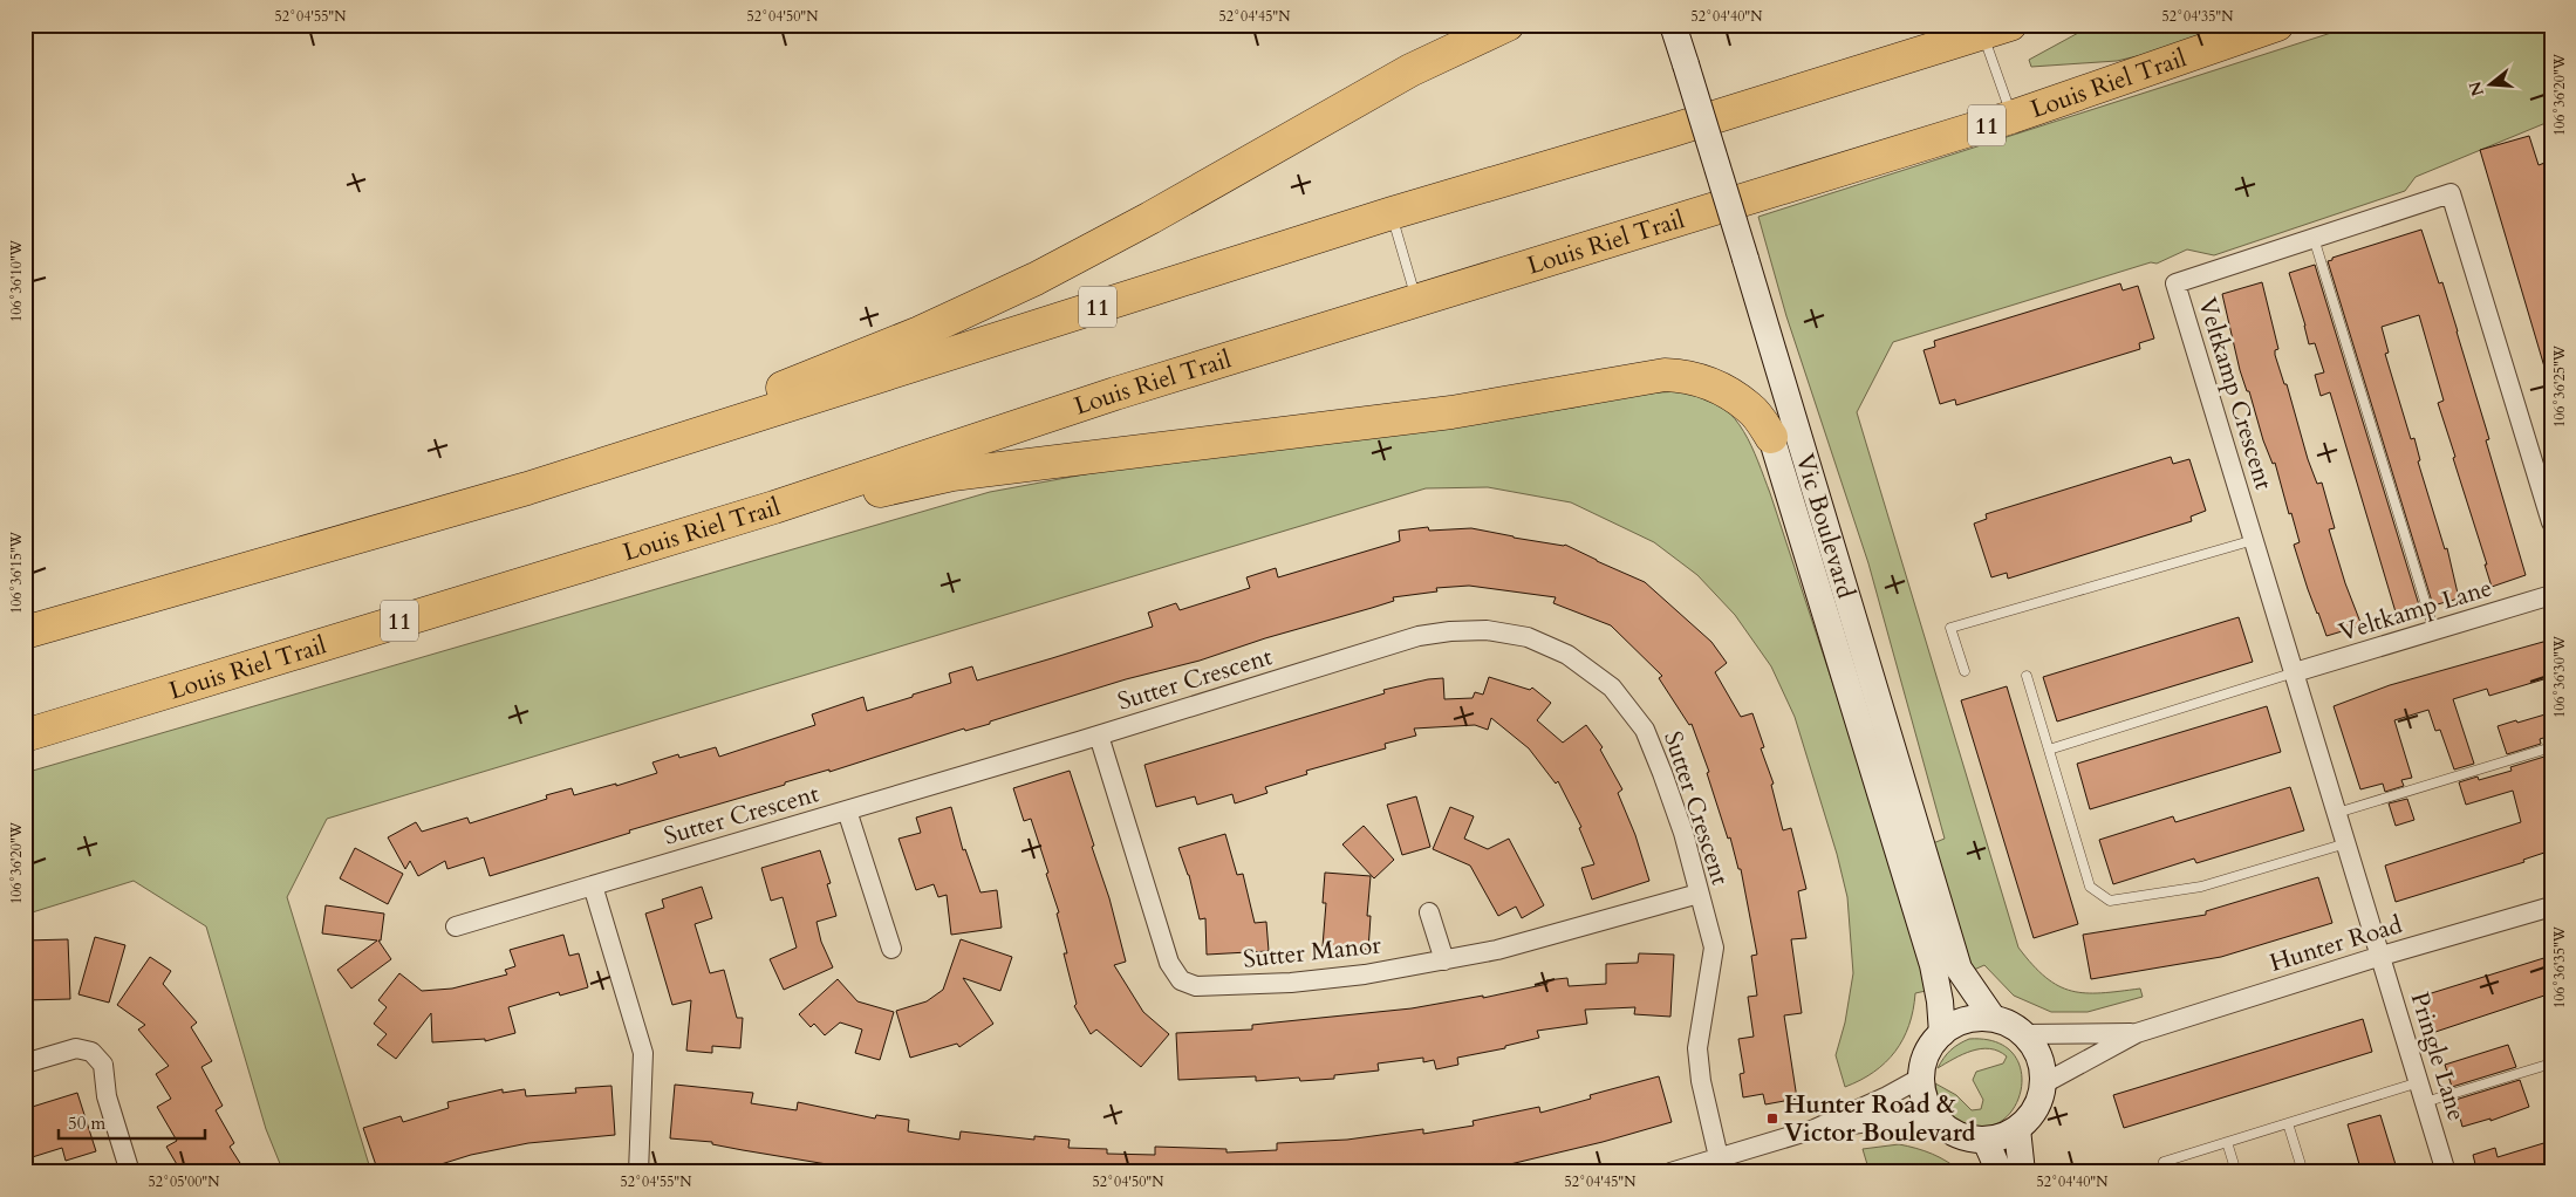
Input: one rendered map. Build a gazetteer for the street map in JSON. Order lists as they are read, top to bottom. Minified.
{"streets":{"highway":["Louis Riel Trail","11"],"street":["Veltkamp Crescent","Vic Boulevard","Veltkamp Lane","Sutter Crescent","Hunter Road","Sutter Manor","Pringle Lane"]},"crossings":[["Veltkamp Crescent","Veltkamp Lane"],["Veltkamp Crescent","Hunter Road"],["Veltkamp Crescent","Pringle Lane"],["Vic Boulevard","Hunter Road"],["Sutter Crescent","Sutter Manor"],["Hunter Road","Pringle Lane"]],"places":{"transit":["Hunter Road & Victor Boulevard"]},"scale_bar":"50 m","north":"left","coordinates":["52°04'55\"N","52°04'50\"N","52°04'45\"N","52°04'40\"N","52°04'35\"N","106°36'20\"W","106°36'10\"W","106°36'25\"W","106°36'15\"W","106°36'30\"W","106°36'35\"W","52°05'00\"N"]}
